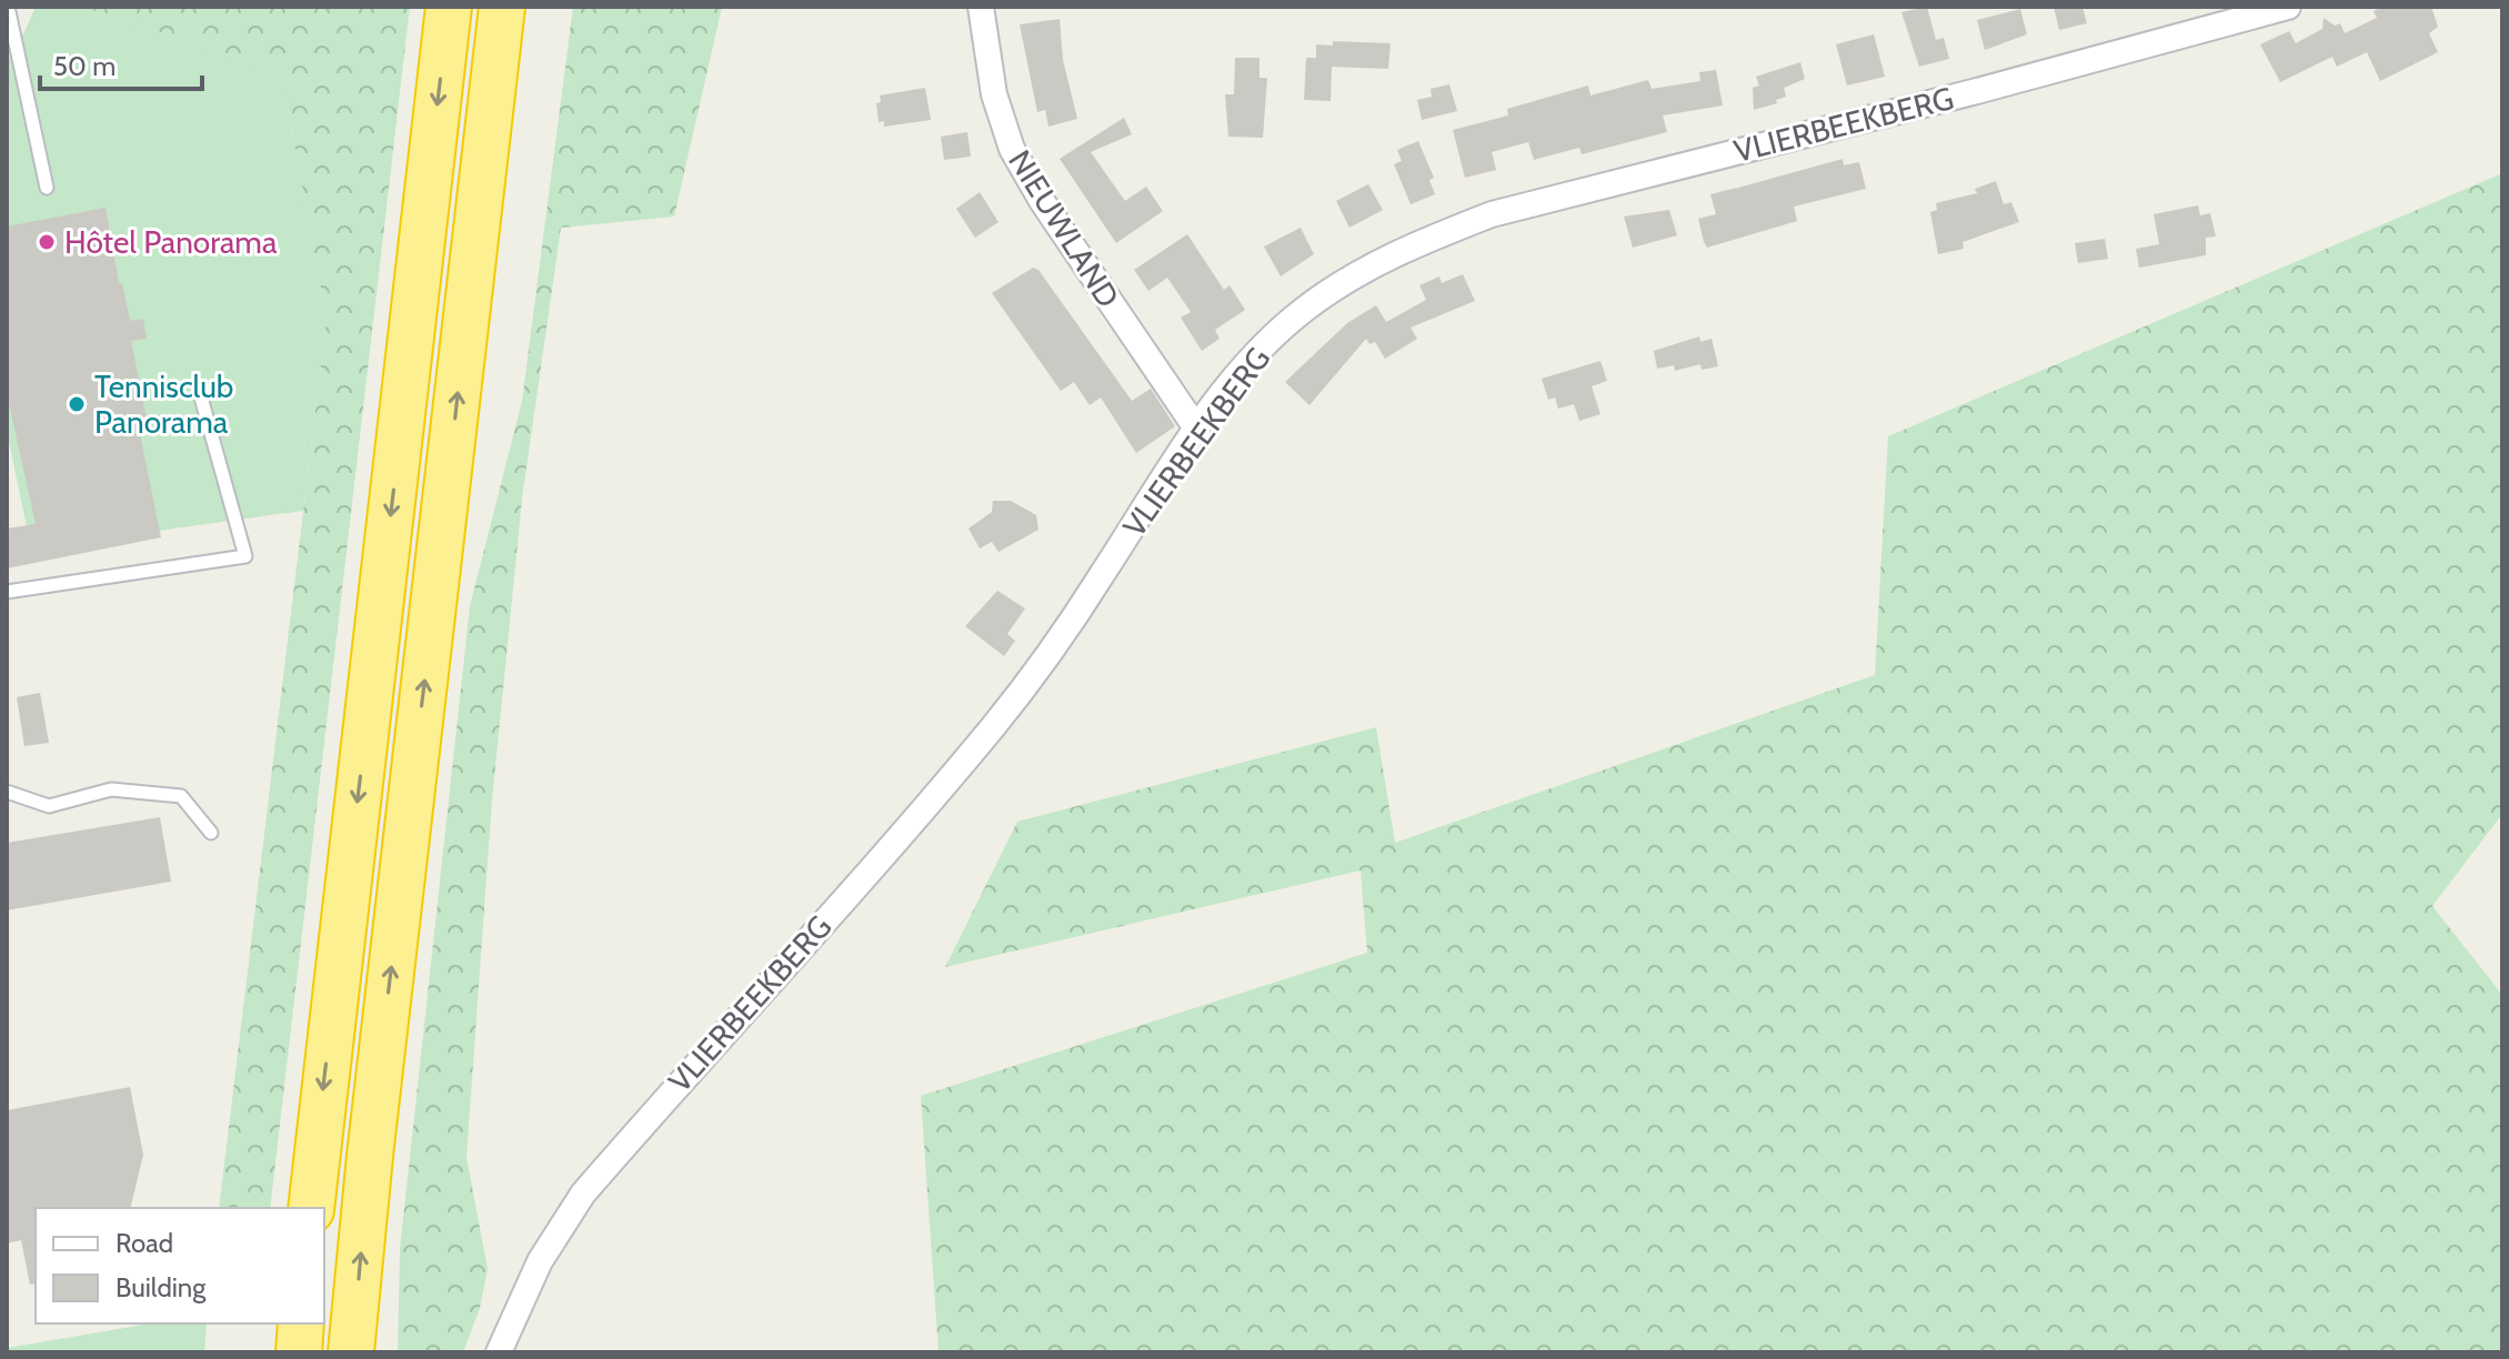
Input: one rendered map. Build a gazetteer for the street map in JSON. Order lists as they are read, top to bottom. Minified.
{"streets":{"street":["VLIERBEEKBERG","NIEUWLAND"]},"crossings":[["VLIERBEEKBERG","NIEUWLAND"]],"places":["Hôtel Panorama","Tennisclub Panorama"],"legend":["Road","Building"],"scale_bar":"50 m"}
